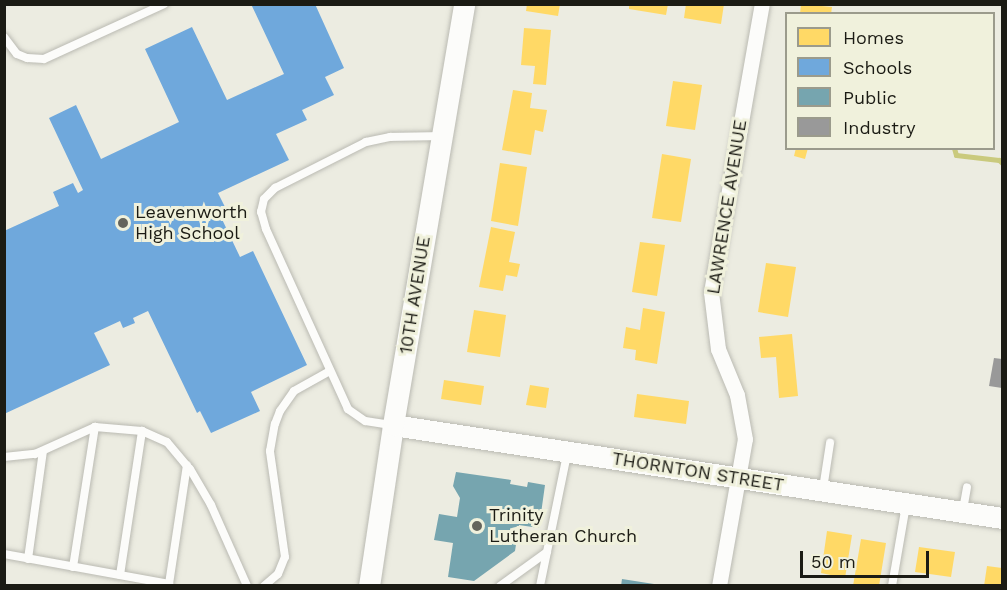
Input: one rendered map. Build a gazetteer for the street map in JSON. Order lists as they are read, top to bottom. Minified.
{"streets":{"street":["LAWRENCE AVENUE","10TH AVENUE","THORNTON STREET"]},"crossings":[["LAWRENCE AVENUE","THORNTON STREET"],["10TH AVENUE","THORNTON STREET"]],"places":["Leavenworth High School","Trinity Lutheran Church"],"legend":["Homes","Schools","Public","Industry"],"scale_bar":"50 m"}
